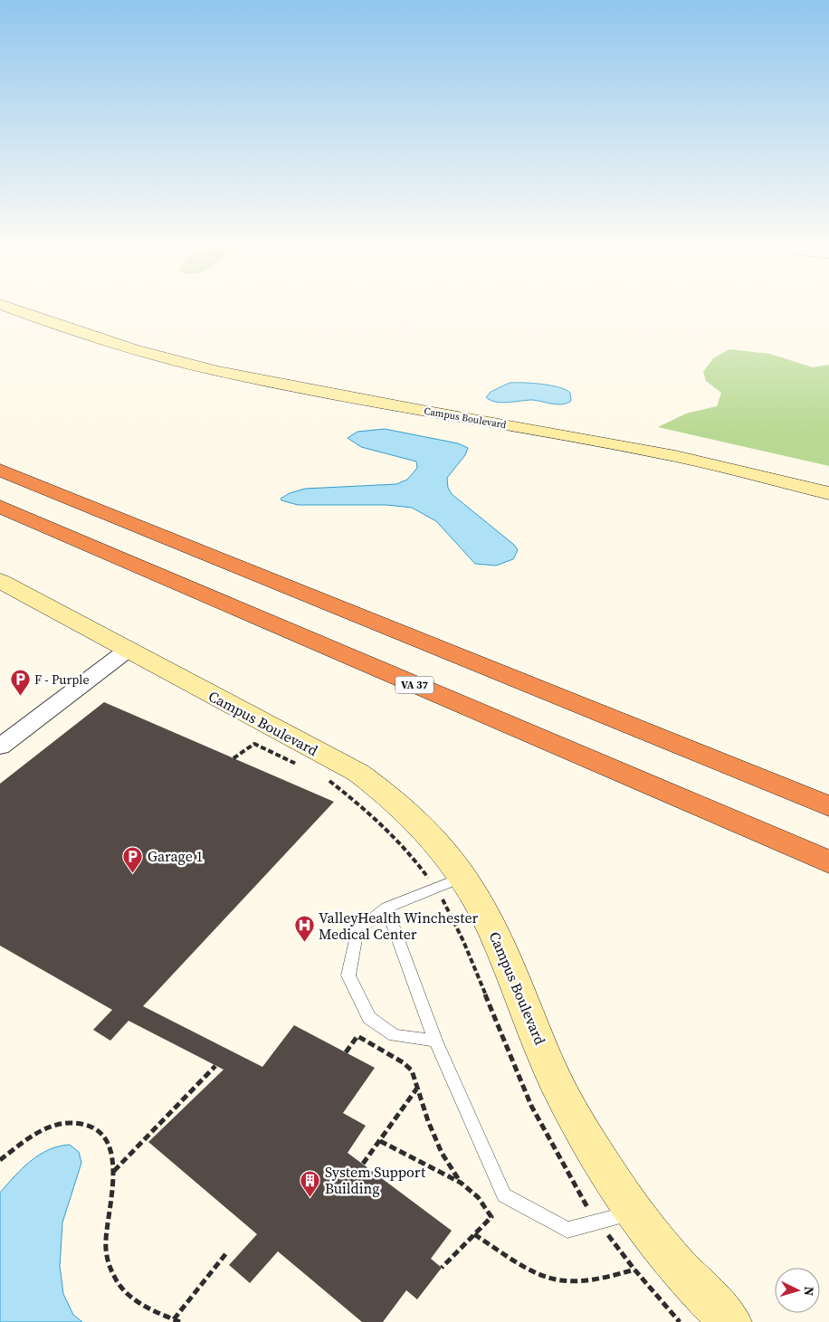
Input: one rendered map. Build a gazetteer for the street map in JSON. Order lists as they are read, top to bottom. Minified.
{"streets":{"highway":["VA 37"],"street":["Campus Boulevard"]},"places":{"parking":["F - Purple","Garage 1"],"hospital":["ValleyHealth Winchester Medical Center"],"building":["System Support Building"]},"north":"right"}
